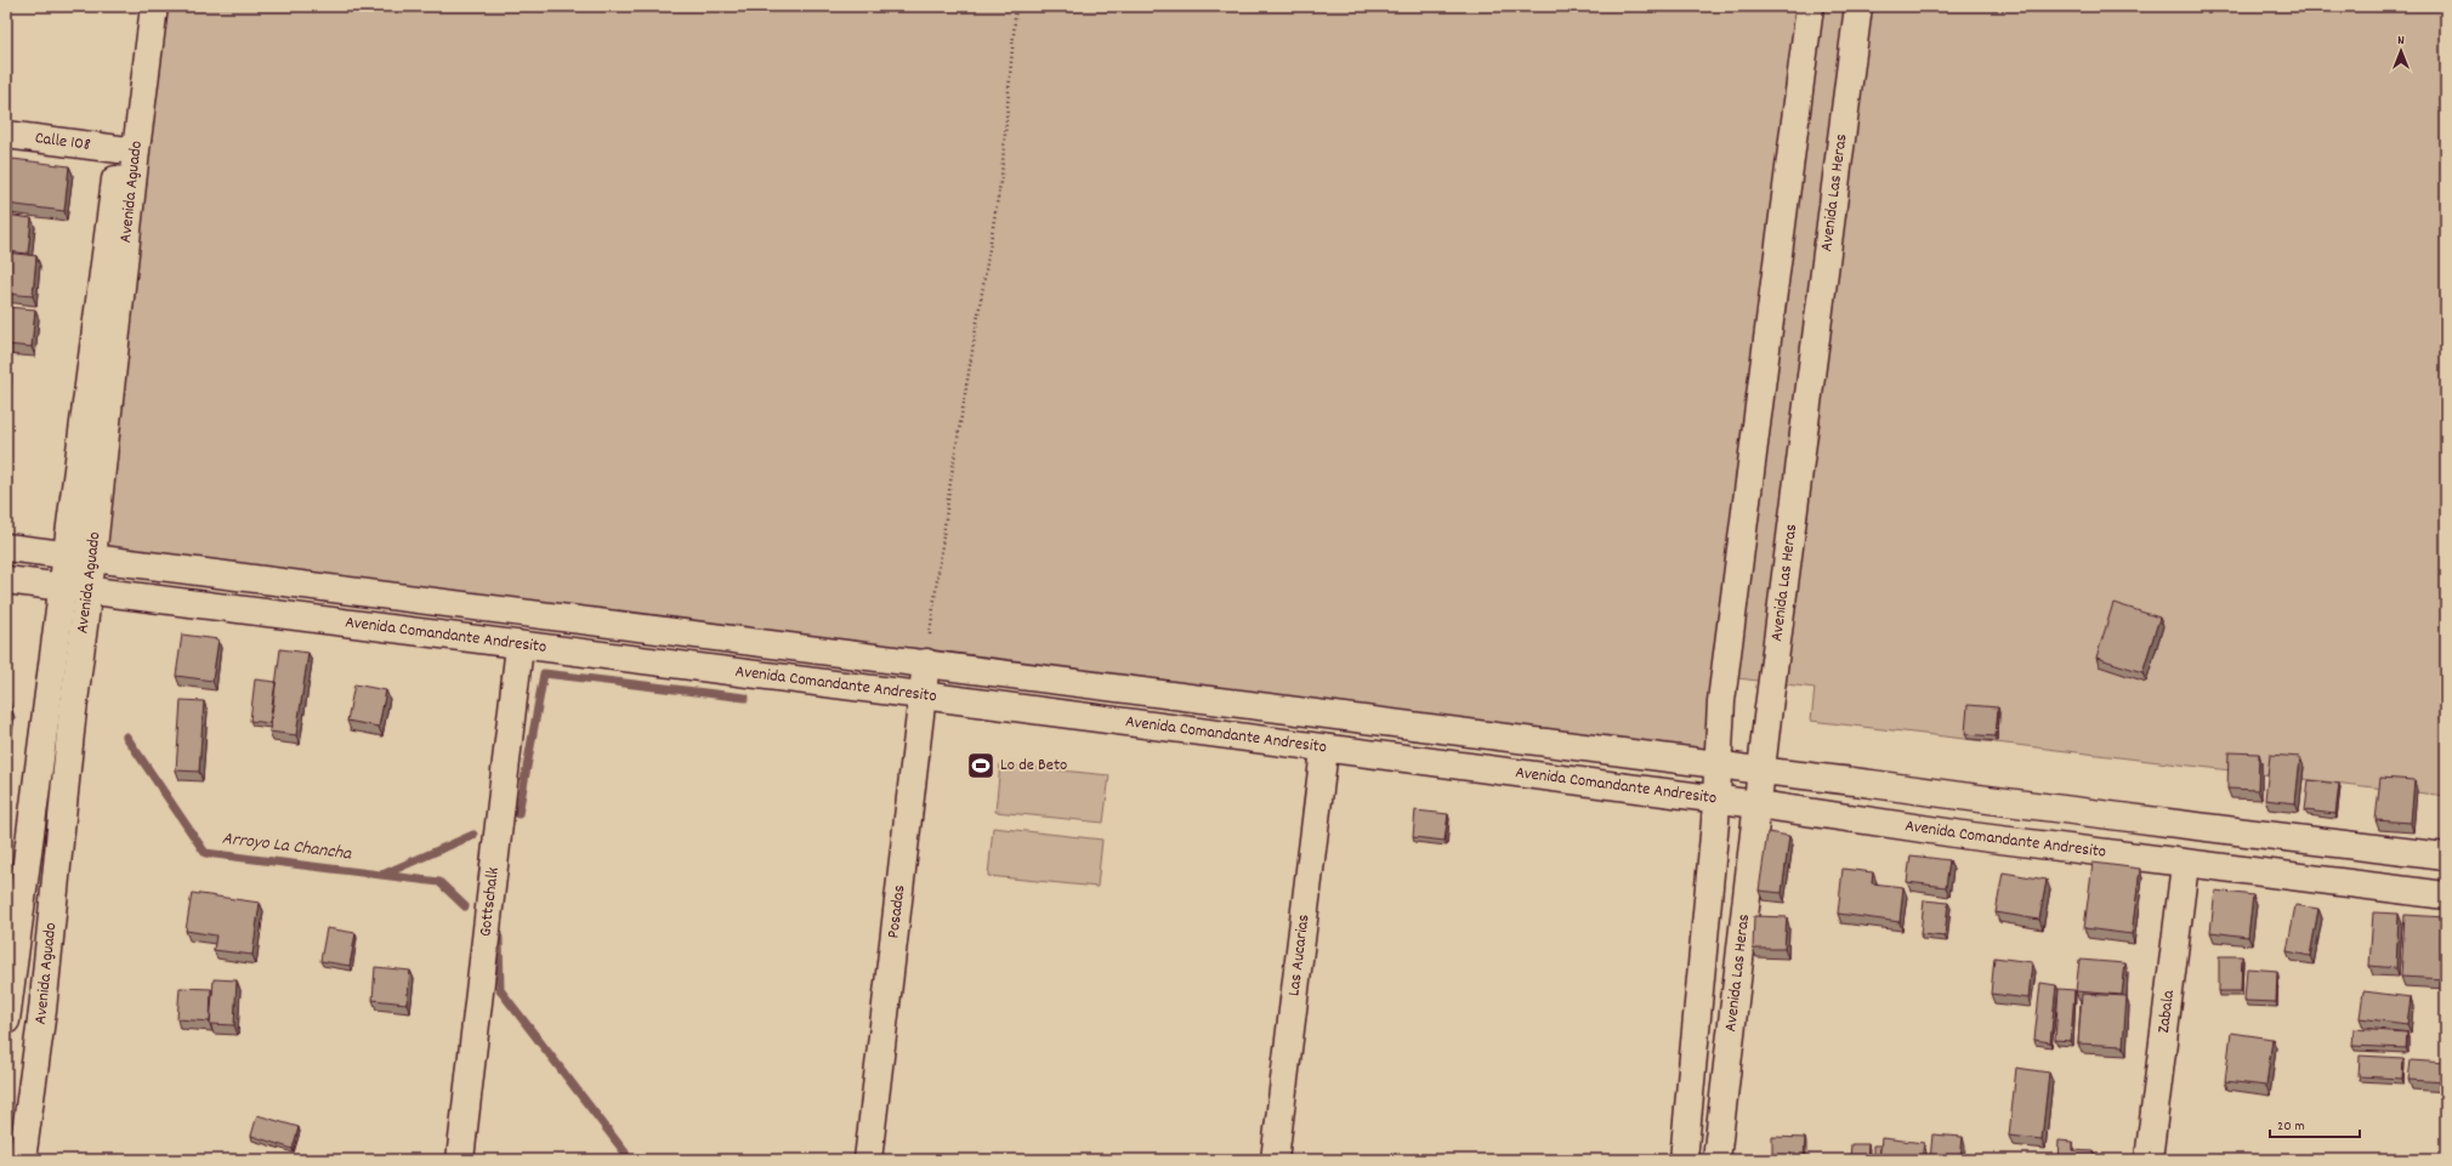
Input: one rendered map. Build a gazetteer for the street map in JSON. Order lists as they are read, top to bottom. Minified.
{"streets":{"main road":["Calle 108","Avenida Aguado","Avenida Las Heras","Avenida Comandante Andresito","Gottschalk","Posadas","Las Aucarias","Zabala"]},"crossings":[["Calle 108","Avenida Aguado"],["Avenida Aguado","Avenida Comandante Andresito"],["Avenida Las Heras","Avenida Comandante Andresito"],["Avenida Comandante Andresito","Gottschalk"],["Avenida Comandante Andresito","Posadas"],["Avenida Comandante Andresito","Las Aucarias"],["Avenida Comandante Andresito","Zabala"]],"water":["Arroyo La Chancha"],"places":{"sports":["Lo de Beto"]},"scale_bar":"20 m","north":"top"}
